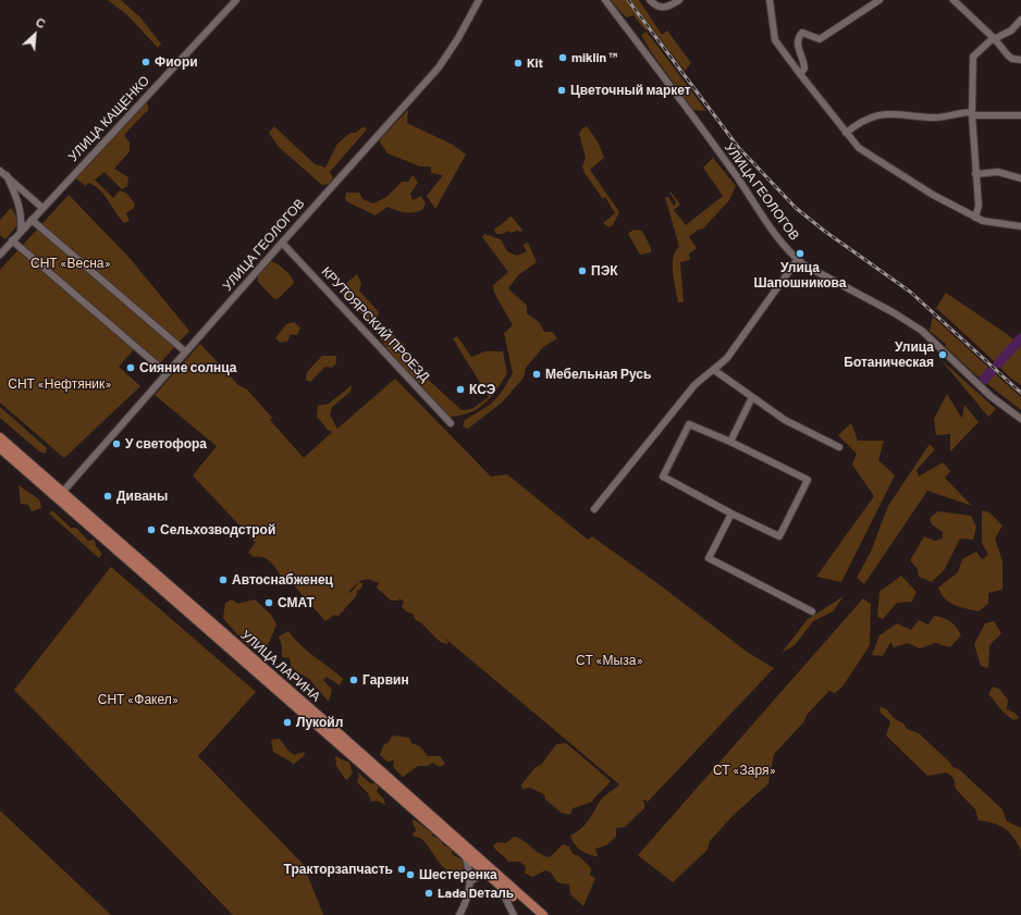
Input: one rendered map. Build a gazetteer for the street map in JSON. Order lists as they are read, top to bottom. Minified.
{"streets":{"main road":["УЛИЦА ЛАРИНА"],"street":["УЛИЦА КАЩЕНКО","УЛИЦА ГЕОЛОГОВ","КРУТОЯРСКИЙ ПРОЕЗД"]},"crossings":[["УЛИЦА ГЕОЛОГОВ","КРУТОЯРСКИЙ ПРОЕЗД"],["УЛИЦА ГЕОЛОГОВ","УЛИЦА ЛАРИНА"]],"parks":["СНТ «Весна»","СНТ «Нефтяник»","СТ «Мыза»","СНТ «Факел»","СТ «Заря»"],"places":["miklin ™","Фиори","Kit","Цветочный маркет","Улица Шапошникова","ПЭК","Улица Ботаническая","Сияние солнца","Мебельная Русь","КСЭ","У светофора","Диваны","Сельхозводстрой","Автоснабженец","СМАТ","Гарвин","Лукойл","Тракторзапчасть","Шестеренка","Lada Dеталь"],"north":"top right"}
